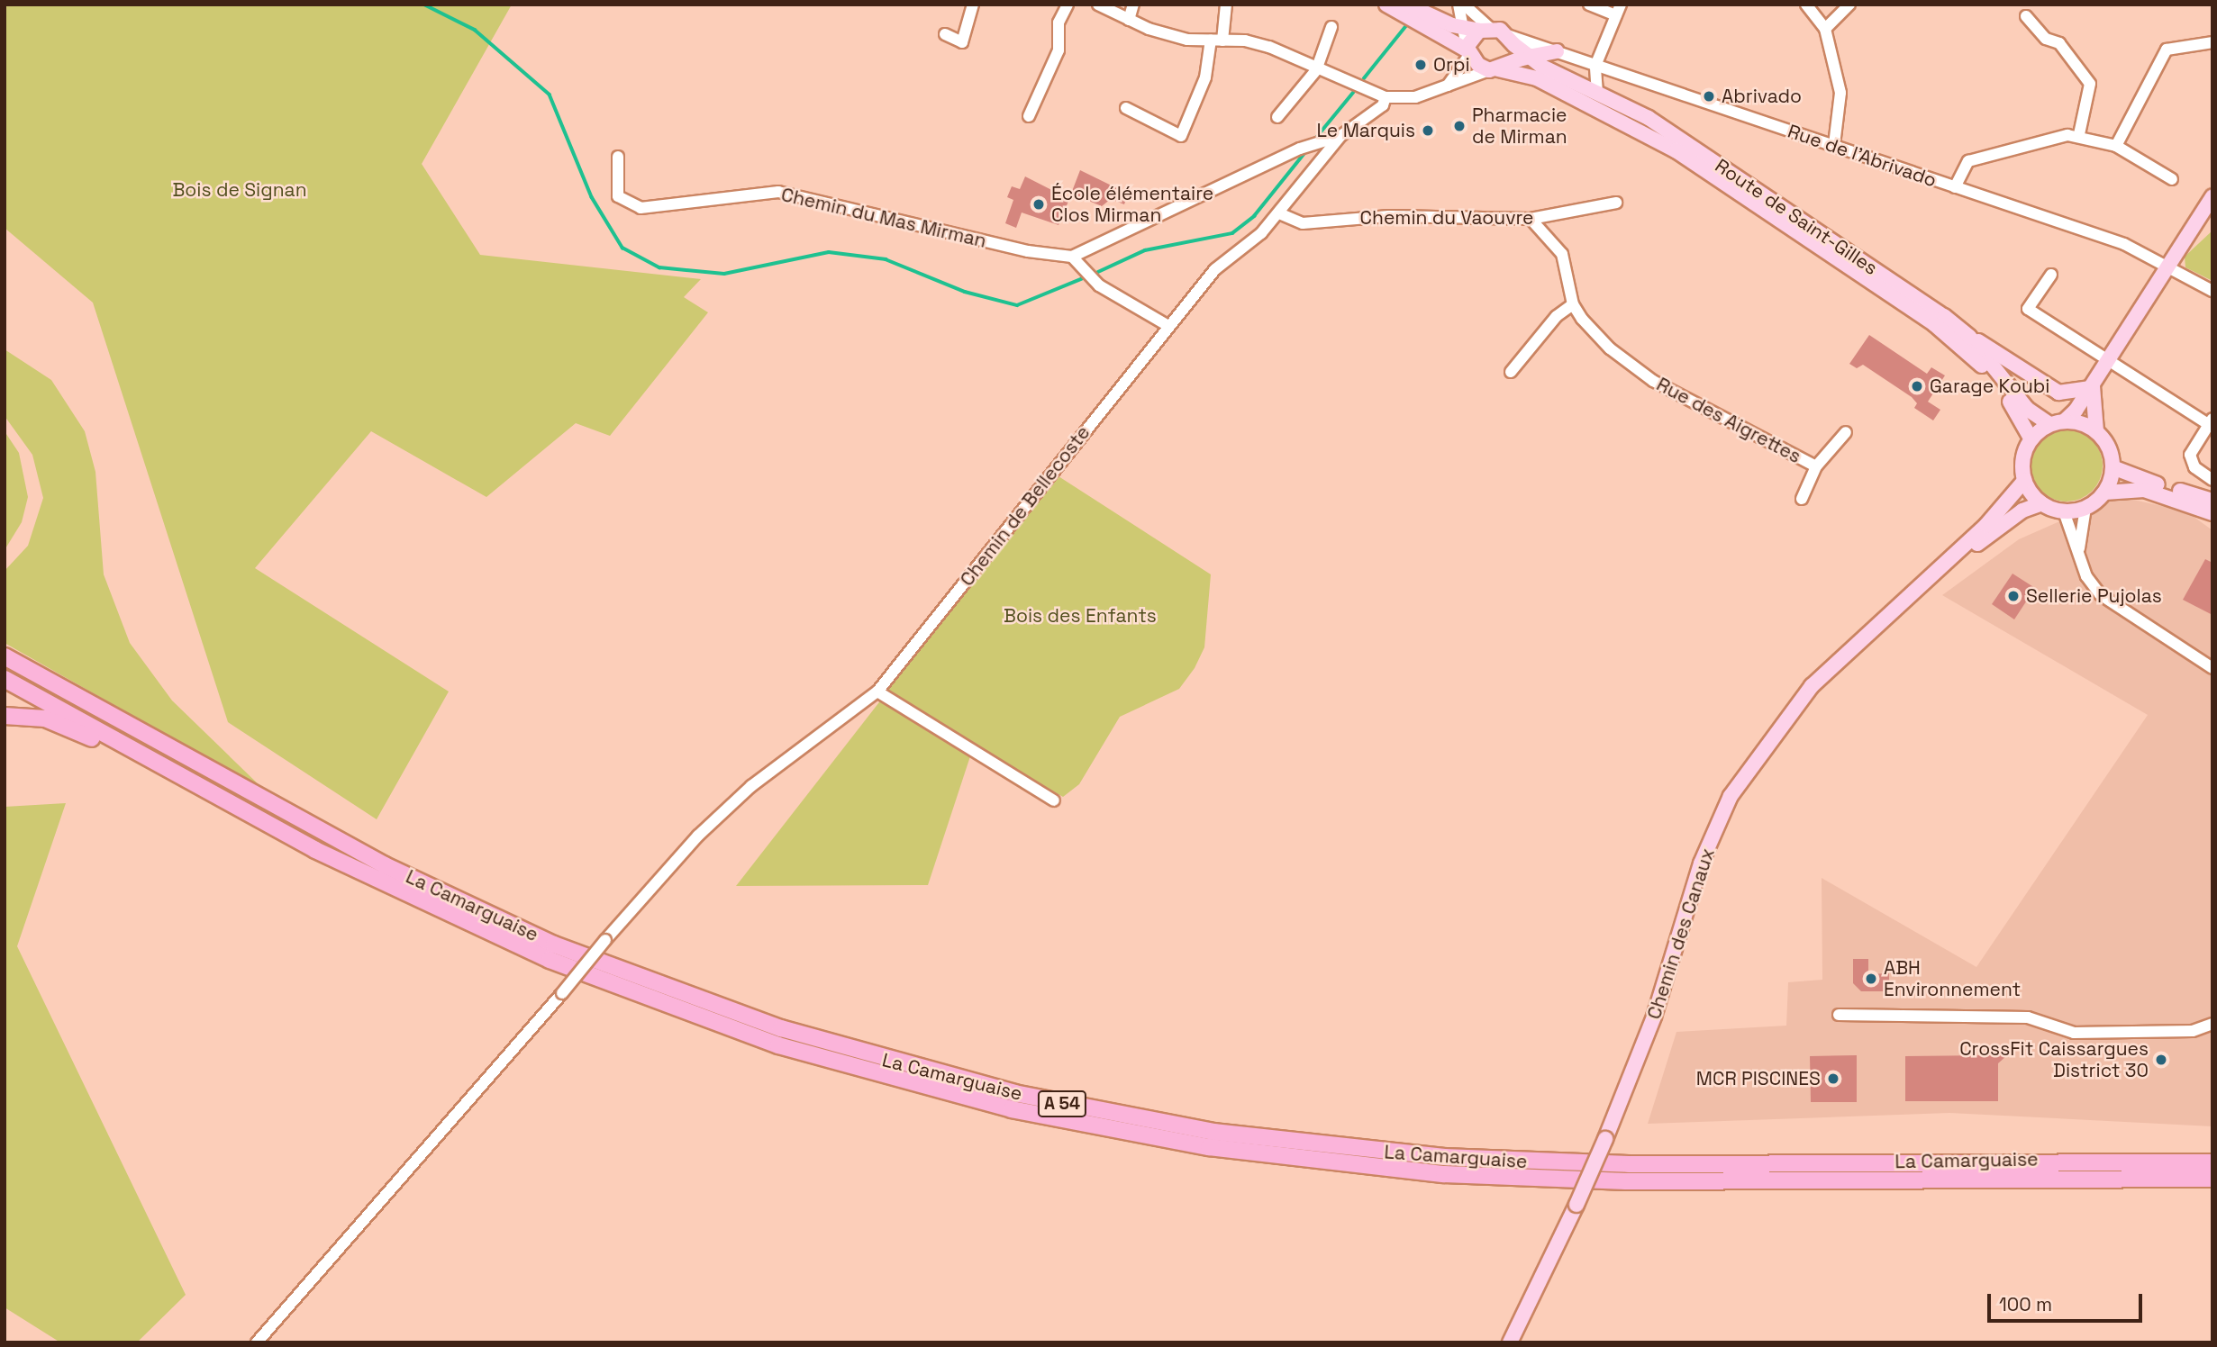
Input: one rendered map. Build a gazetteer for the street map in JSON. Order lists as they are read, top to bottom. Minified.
{"streets":{"highway":["La Camarguaise","A 54"],"main road":["Route de Saint-Gilles","Chemin des Canaux"],"street":["Rue de l'Abrivado","Chemin du Mas Mirman","Chemin du Vaouvre","Rue des Aigrettes","Chemin de Bellecoste"]},"crossings":[["Rue de l'Abrivado","Route de Saint-Gilles"],["Route de Saint-Gilles","Chemin des Canaux"],["Chemin du Vaouvre","Rue des Aigrettes"],["Chemin du Vaouvre","Chemin de Bellecoste"]],"parks":["Bois de Signan","Bois des Enfants"],"places":["Orpi","Abrivado","Pharmacie de Mirman","Le Marquis","École élémentaire Clos Mirman","Garage Koubi","Sellerie Pujolas","ABH Environnement","CrossFit Caissargues District 30","MCR PISCINES"],"scale_bar":"100 m"}
